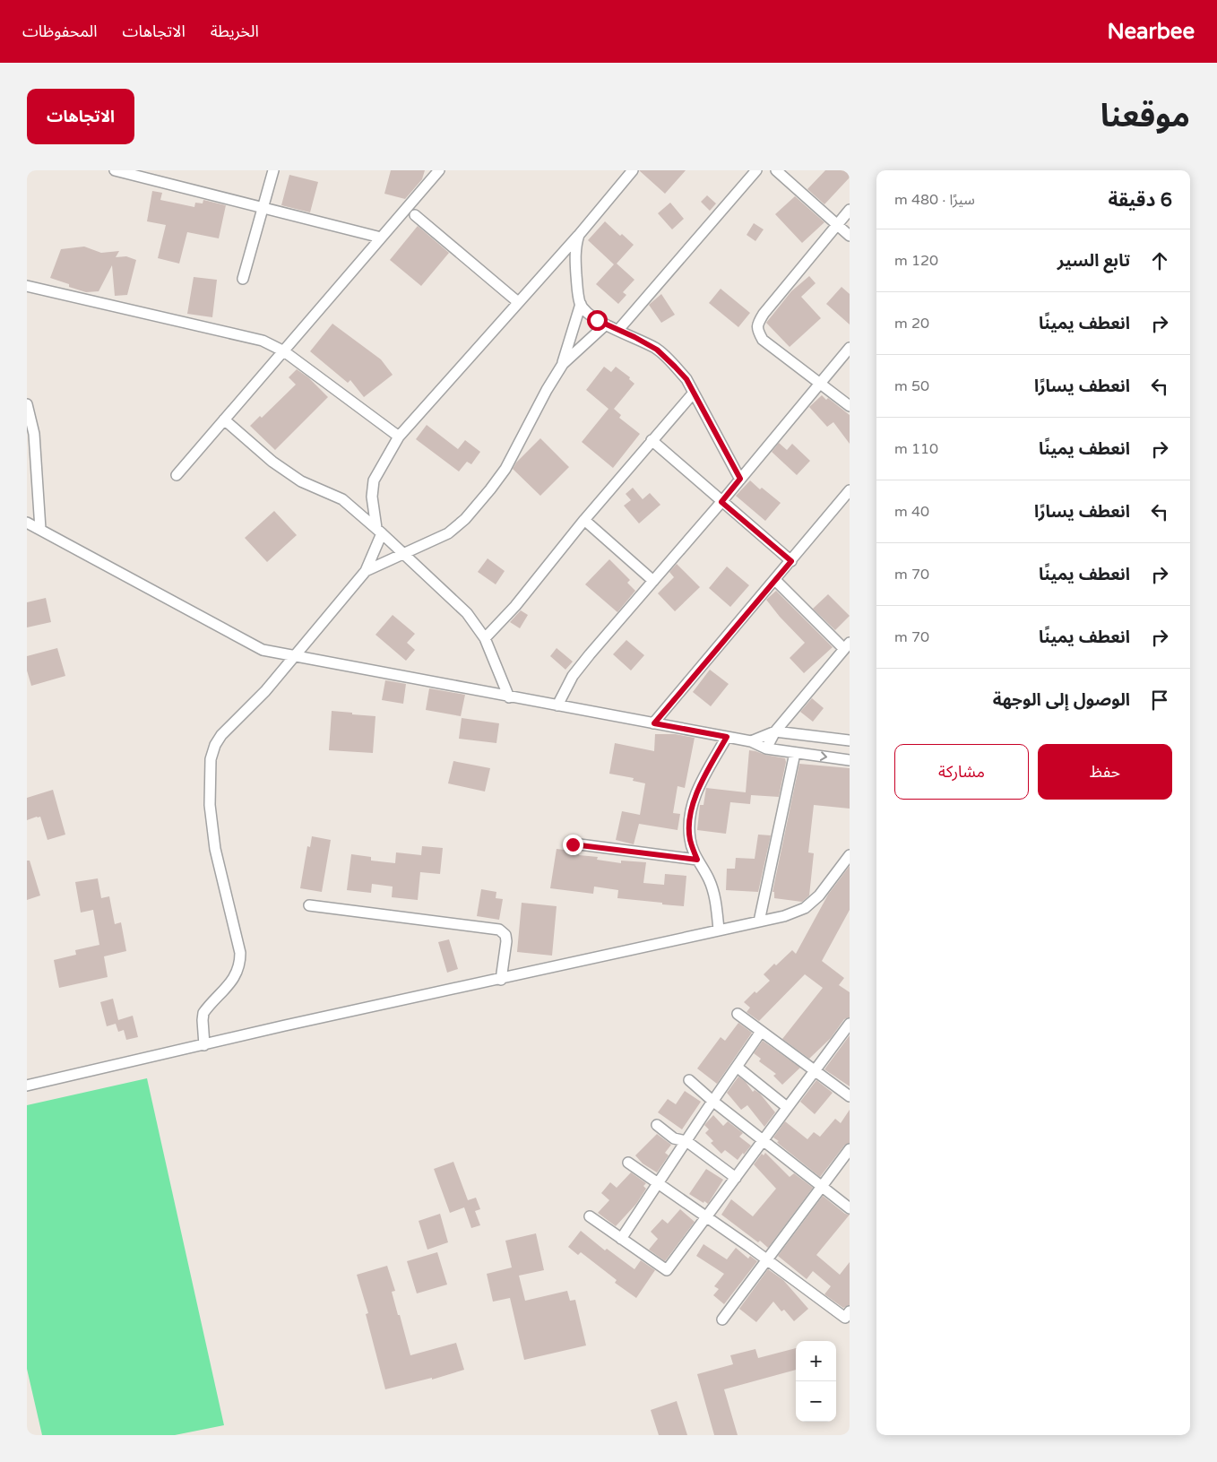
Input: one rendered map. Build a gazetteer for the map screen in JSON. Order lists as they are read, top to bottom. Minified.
{"page":{"header":"Nearbee","nav":["الخريطة","الاتجاهات","المحفوظات"],"title":"موقعنا","buttons":["الاتجاهات",["حفظ","مشاركة"]],"heading":["6 دقيقة","سيرًا · 480 m"],"list":[["تابع السير","120 m"],["انعطف يمينًا","20 m"],["انعطف يسارًا","50 m"],["انعطف يمينًا","110 m"],["انعطف يسارًا","40 m"],["انعطف يمينًا","70 m"],["انعطف يمينًا","70 m"],"الوصول إلى الوجهة"],"map_buttons":["+","−"]}}
